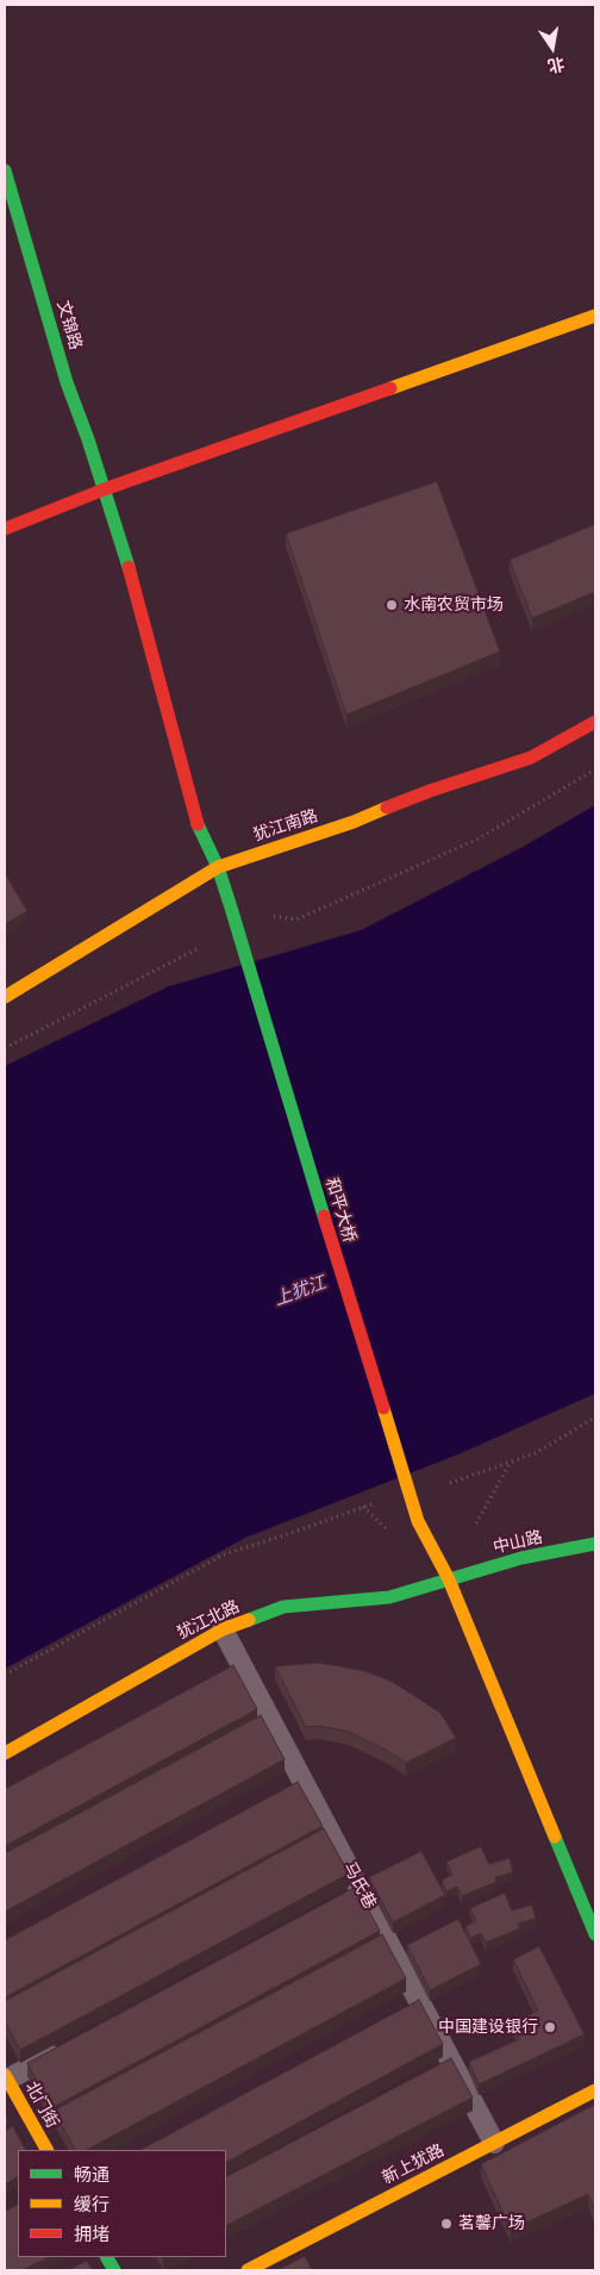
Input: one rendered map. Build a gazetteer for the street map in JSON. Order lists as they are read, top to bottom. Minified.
{"streets":{"street":["文锦路","犹江南路","和平大桥","中山路","犹江北路","马氏巷","北门街","新上犹路"]},"crossings":[["文锦路","犹江南路"],["文锦路","和平大桥"],["犹江南路","和平大桥"],["和平大桥","中山路"],["和平大桥","犹江北路"],["中山路","犹江北路"],["犹江北路","马氏巷"],["马氏巷","新上犹路"]],"water":["上犹江"],"places":["水南农贸市场","中国建设银行","茗馨广场"],"legend":["畅通","缓行","拥堵"],"north":"bottom"}
